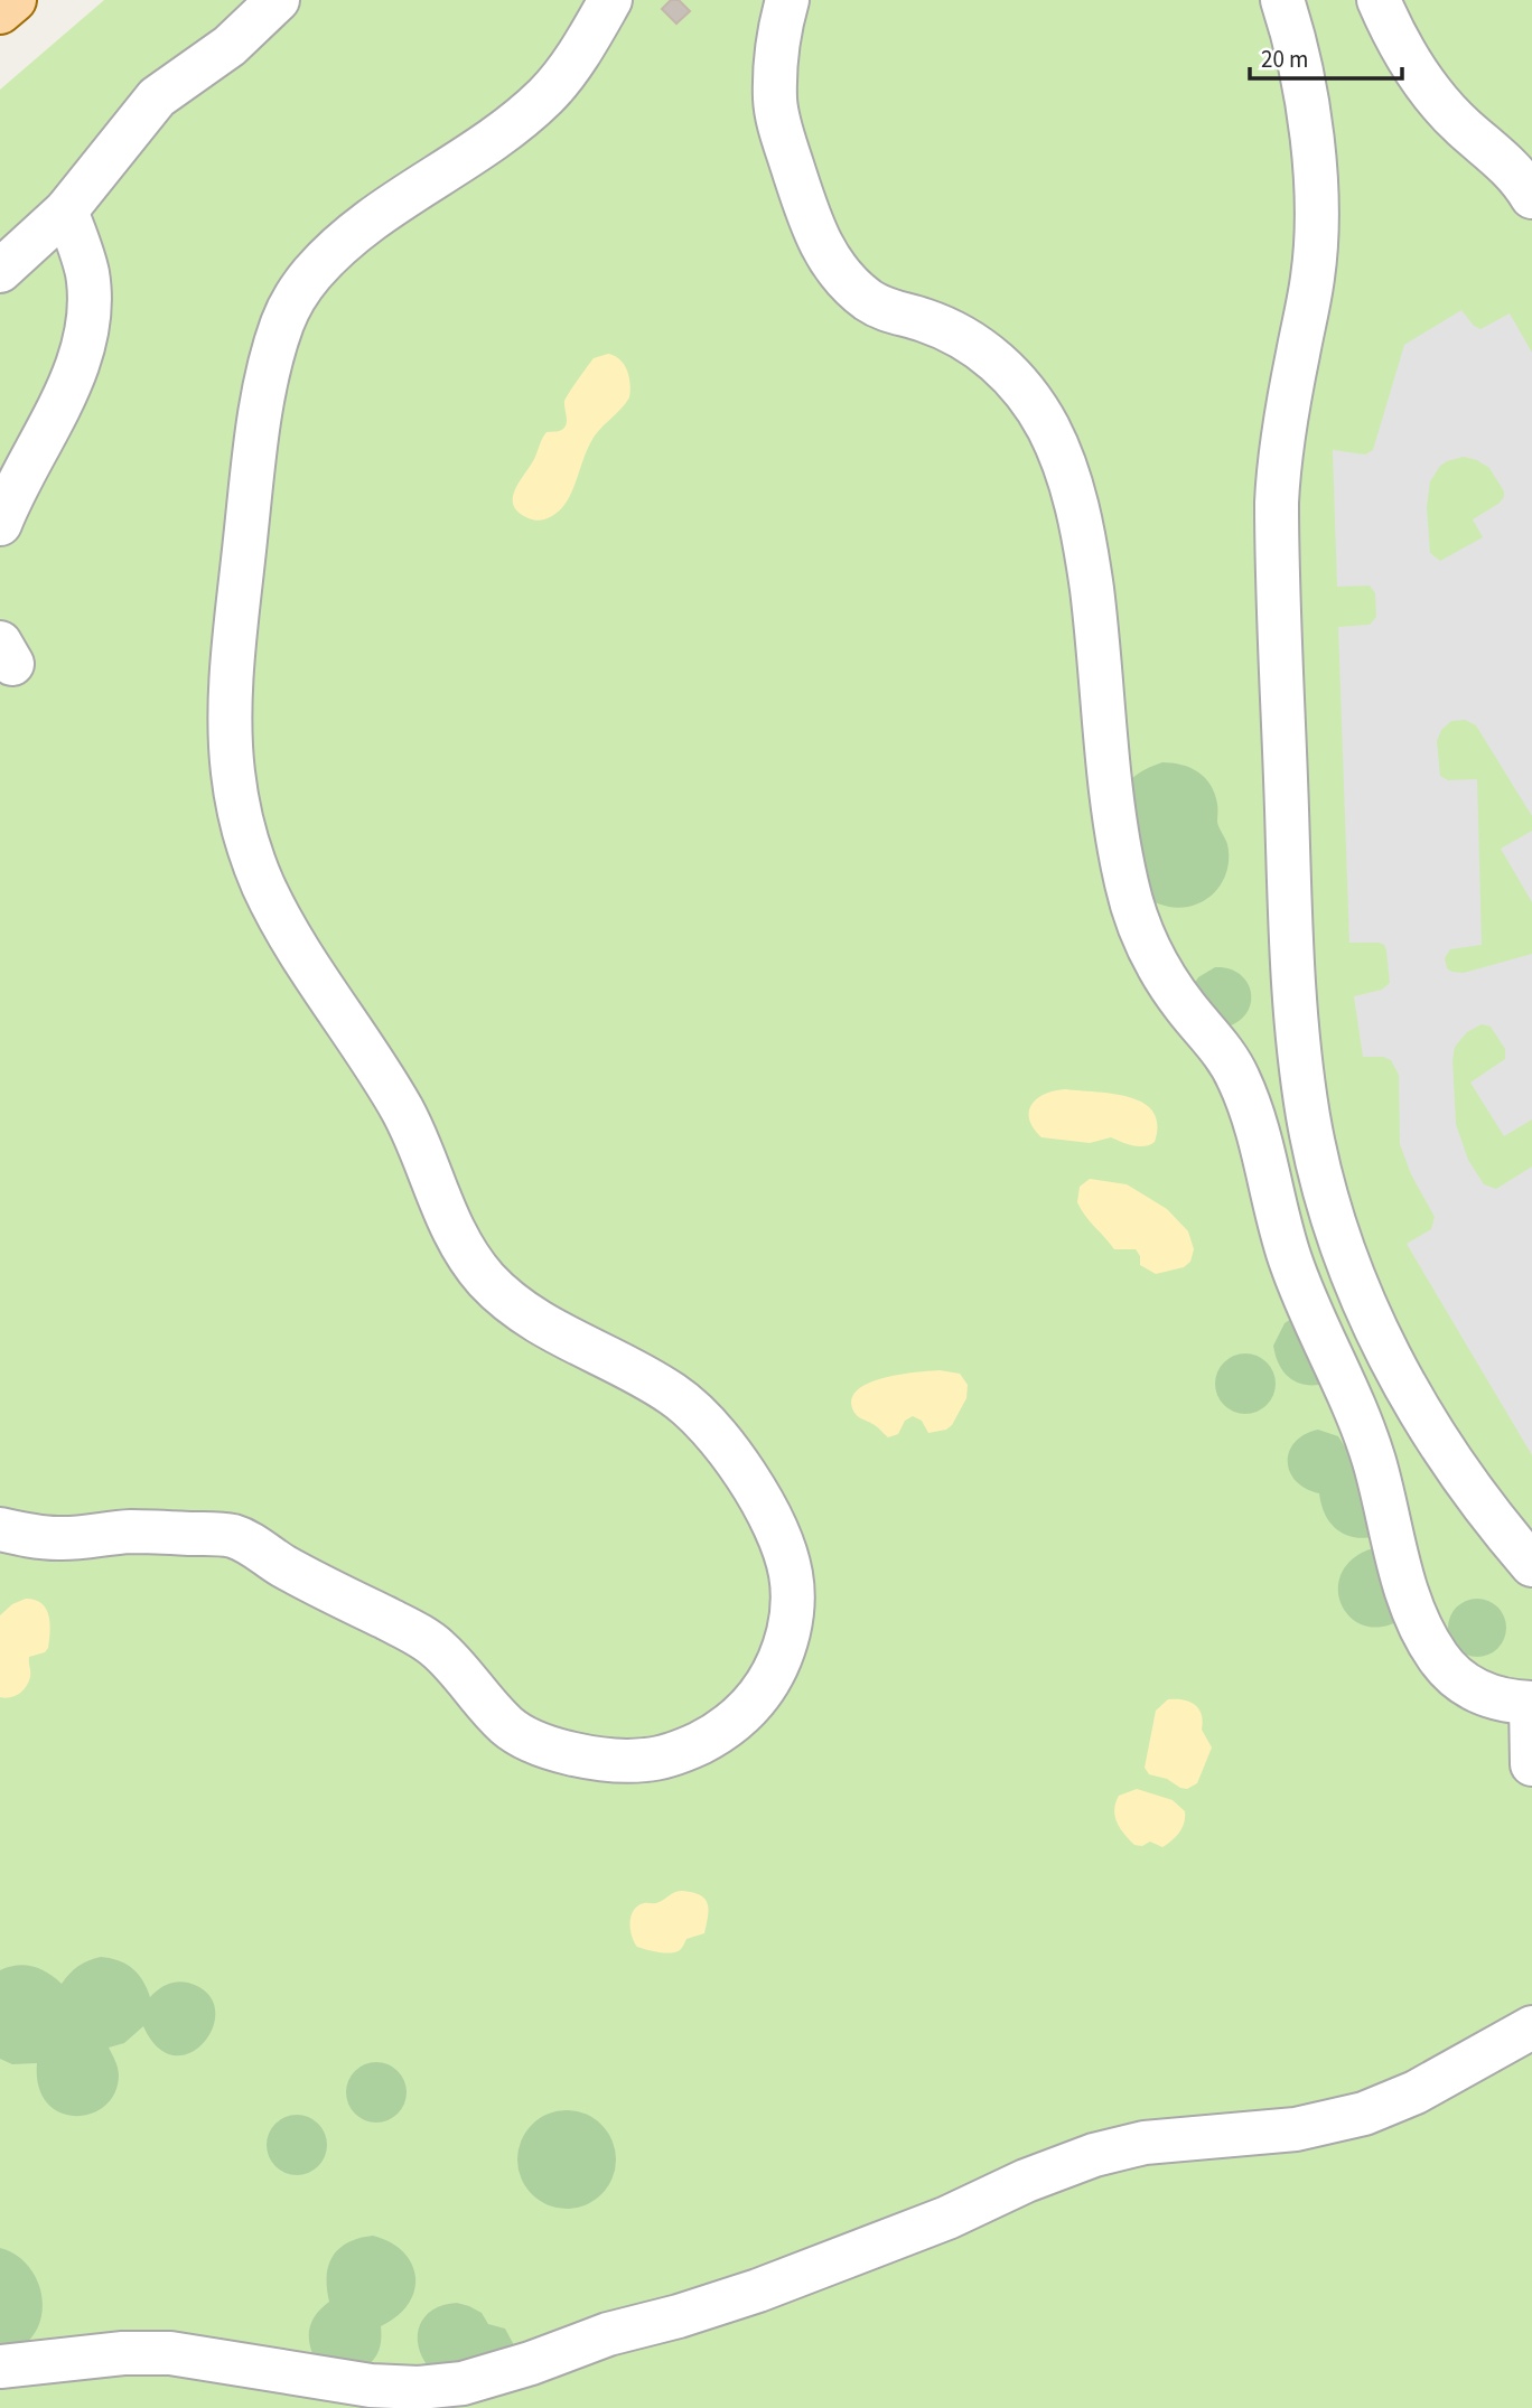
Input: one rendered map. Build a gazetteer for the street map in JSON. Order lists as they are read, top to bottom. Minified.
{"scale_bar":"20 m"}
